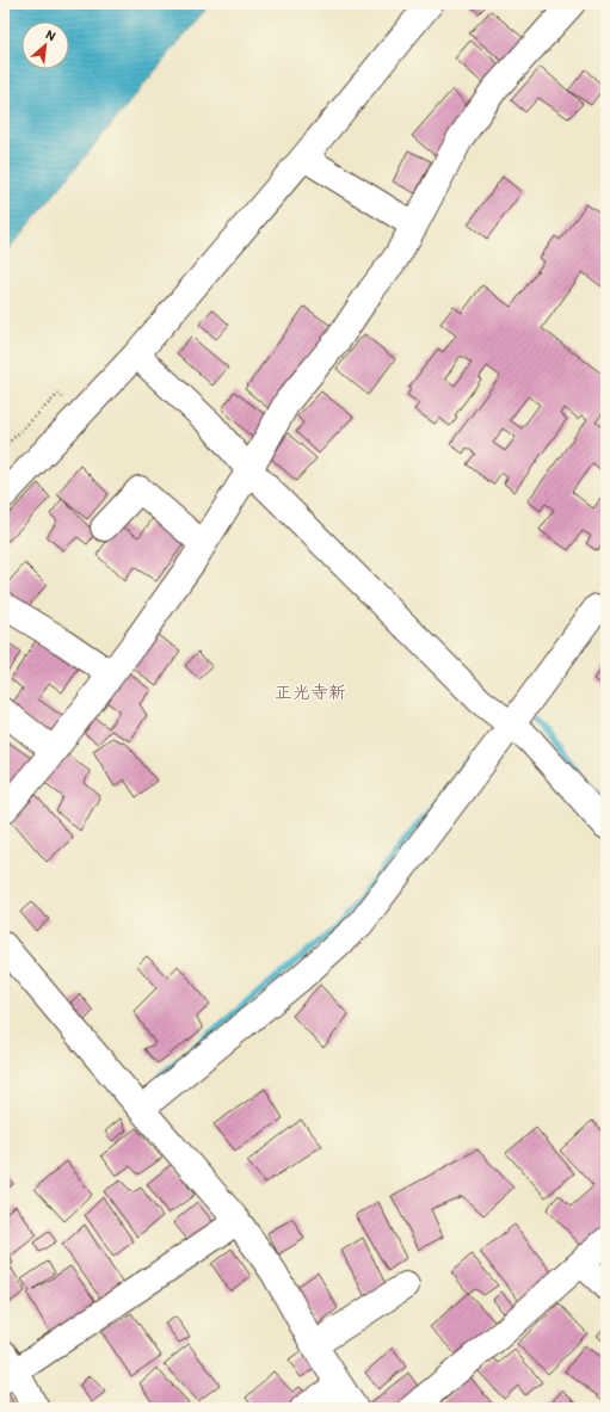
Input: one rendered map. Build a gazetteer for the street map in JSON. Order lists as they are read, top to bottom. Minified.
{"districts":["正光寺新"],"north":"top right"}
